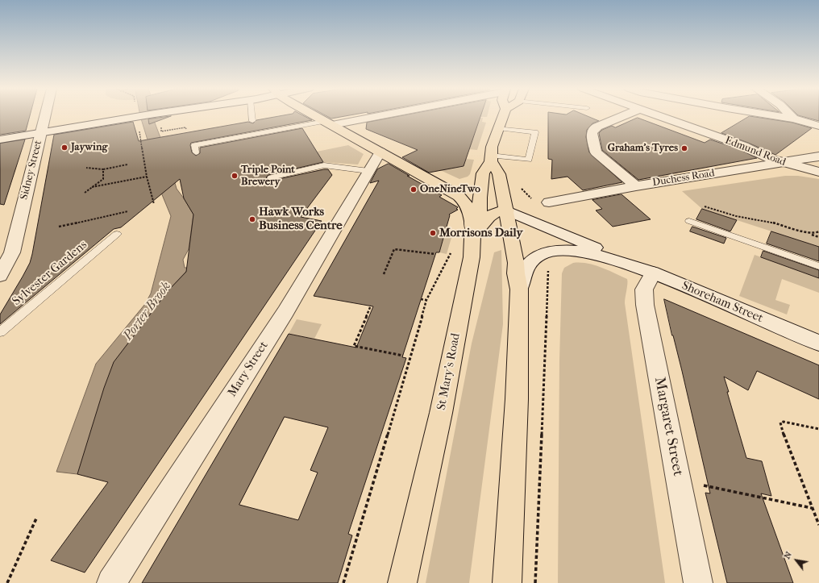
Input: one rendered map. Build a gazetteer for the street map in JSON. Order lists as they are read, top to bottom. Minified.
{"streets":{"highway":["St Mary's Road"],"street":["Edmund Road","Sidney Street","Duchess Road","Shoreham Street","Mary Street","Margaret Street"],"lane":["Sylvester Gardens"]},"crossings":[["Edmund Road","Duchess Road"],["Shoreham Street","Margaret Street"]],"water":["Porter Brook"],"places":["Jaywing","Graham's Tyres","Triple Point Brewery","OneNineTwo","Hawk Works Business Centre","Morrisons Daily"],"north":"top left"}
